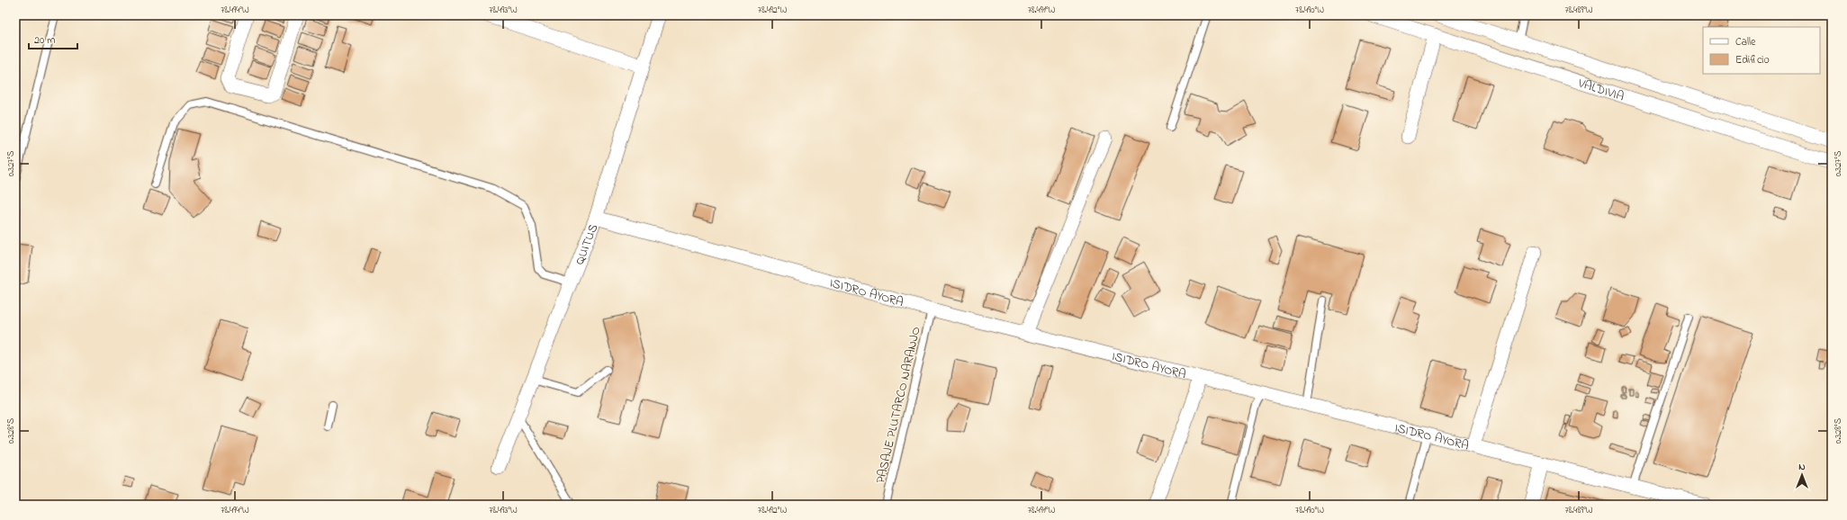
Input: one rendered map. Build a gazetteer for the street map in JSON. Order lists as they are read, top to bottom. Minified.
{"streets":{"street":["VALDIVIA","QUITUS","ISIDRO AYORA"],"lane":["PASAJE PLUTARCO NARANJO"]},"crossings":[["QUITUS","ISIDRO AYORA"],["ISIDRO AYORA","PASAJE PLUTARCO NARANJO"]],"legend":["Calle","Edificio"],"scale_bar":"20 m","north":"top","coordinates":["78.494°W","78.493°W","78.492°W","78.491°W","78.490°W","78.489°W","0.327°S","0.328°S"]}
